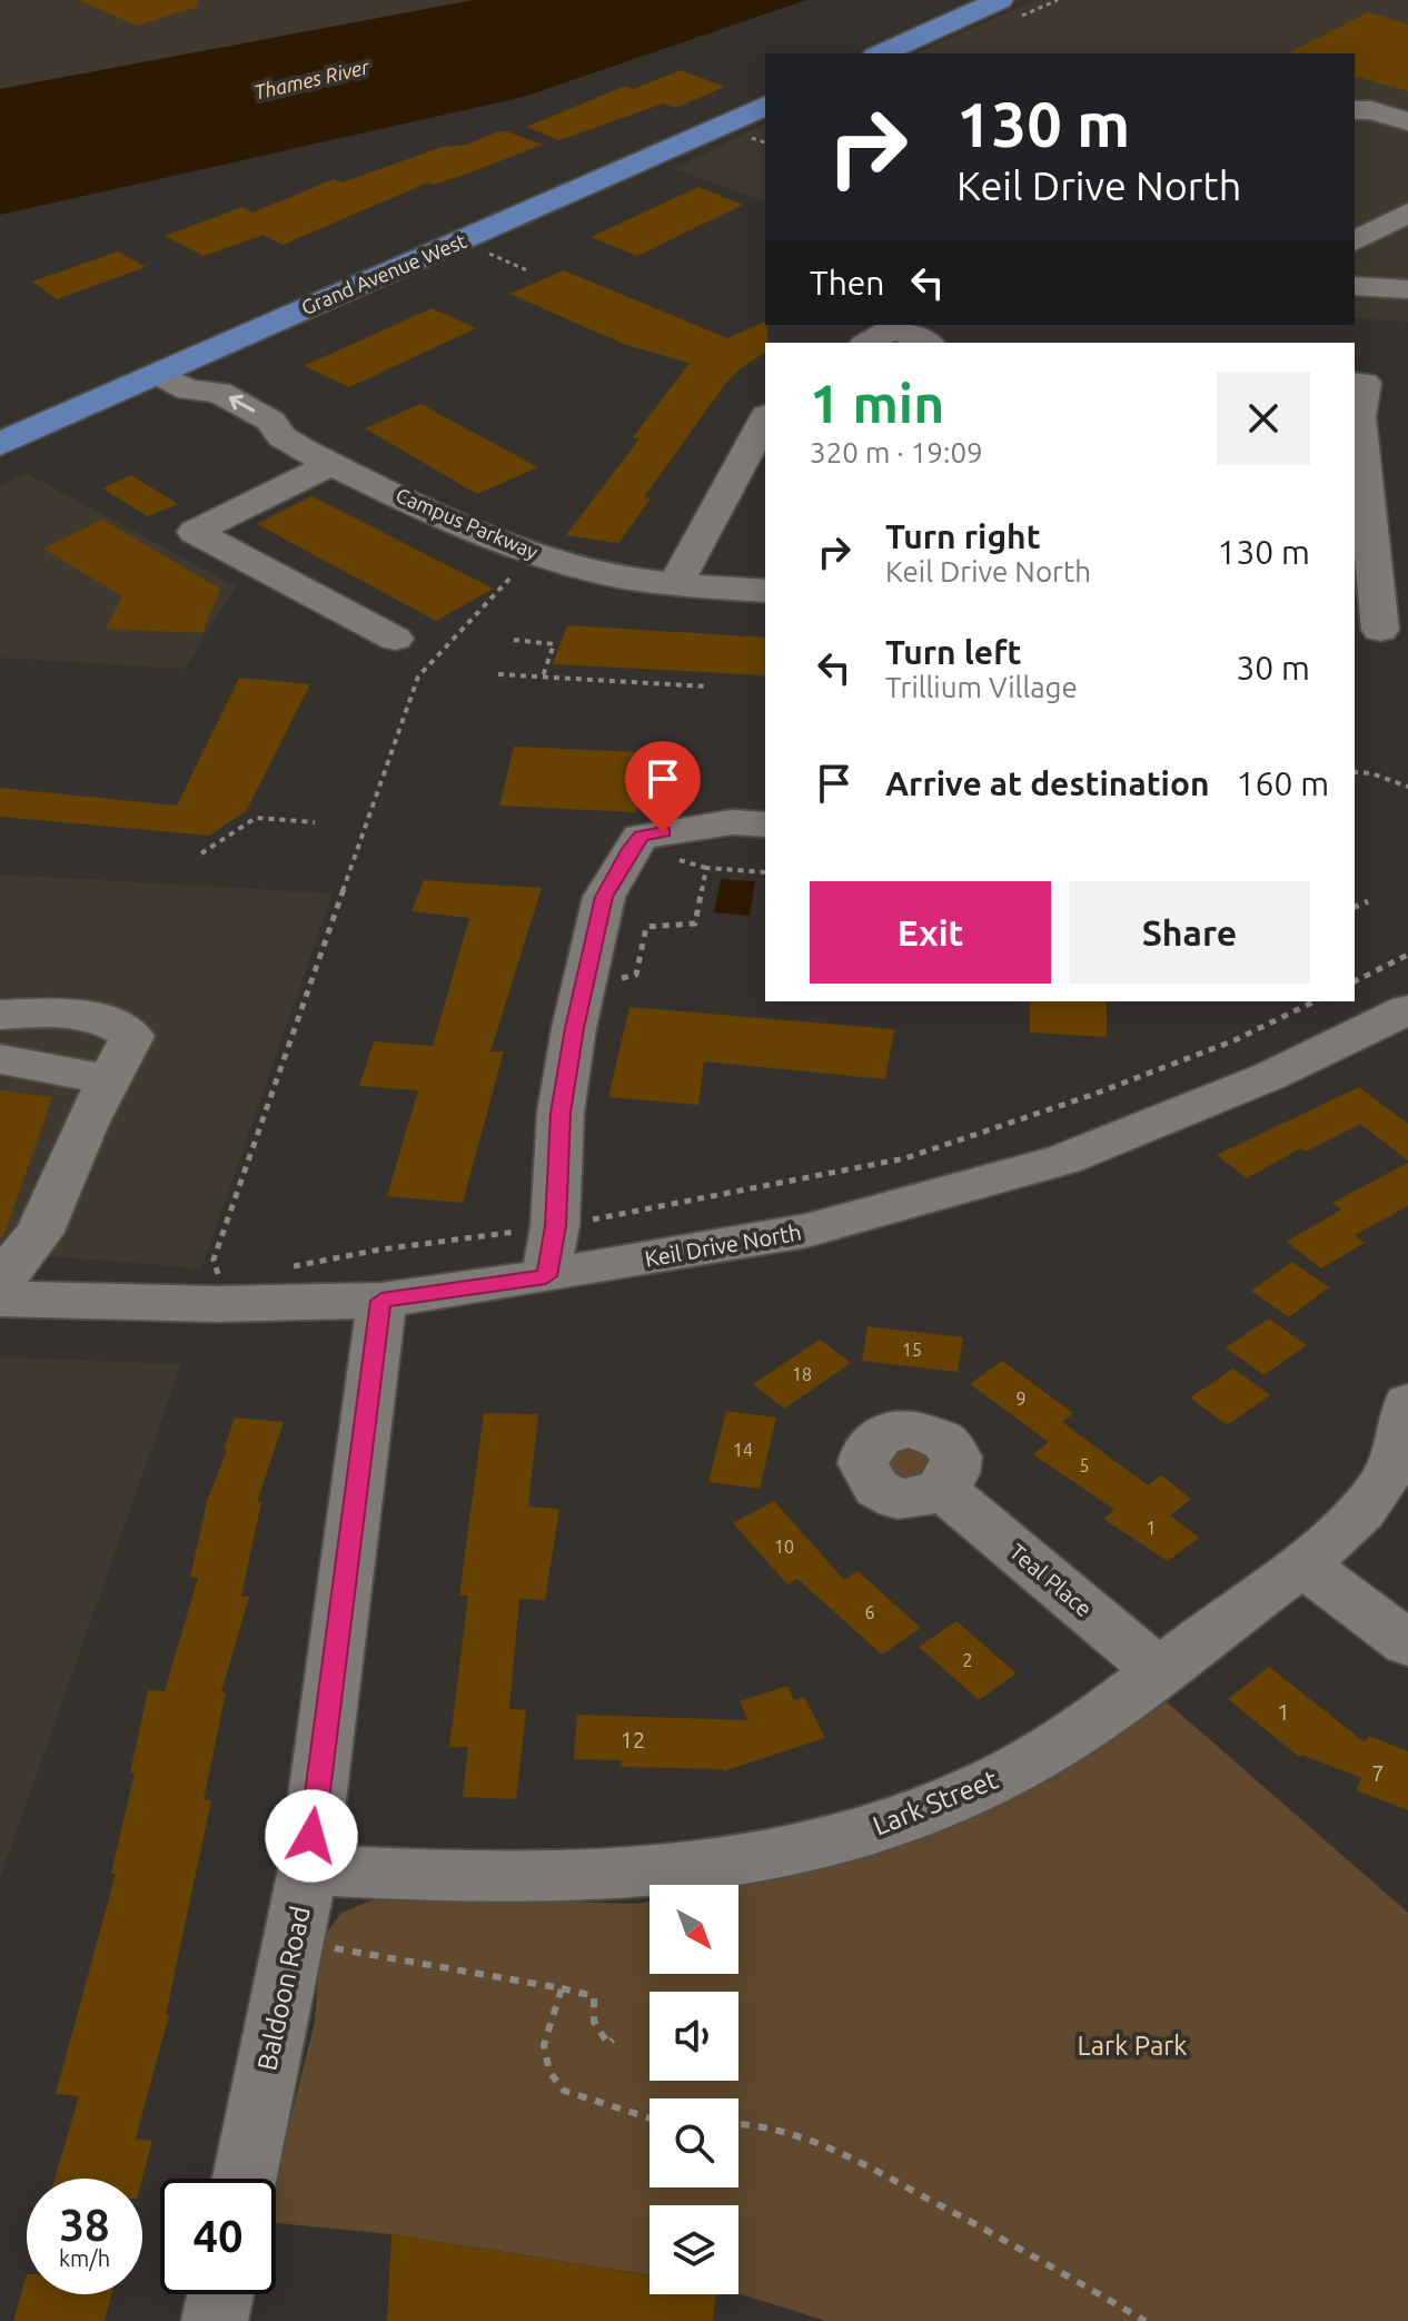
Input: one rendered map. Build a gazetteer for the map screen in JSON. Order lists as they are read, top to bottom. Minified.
{"streets":{"main road":["Grand Avenue West"],"street":["Campus Parkway","Keil Drive North","Teal Place","Lark Street","Baldoon Road"]},"crossings":[["Grand Avenue West","Campus Parkway"],["Keil Drive North","Baldoon Road"],["Teal Place","Lark Street"],["Lark Street","Baldoon Road"]],"water":["Thames River"],"parks":["Lark Park"],"house_numbers":["15","18","9","14","5","1","10","6","2","1","12","7"],"north":"bottom right","page":{"turn":["130 m","Keil Drive North"],"then":"Then","heading":["1 min","320 m · 19:09"],"list":[{"name":"Turn right","note":"Keil Drive North","value":"130 m"},{"name":"Turn left","note":"Trillium Village","value":"30 m"},{"name":"Arrive at destination","value":"160 m"}],"buttons":["Exit","Share"],"speed":"38 km/h","limit":"40"}}
